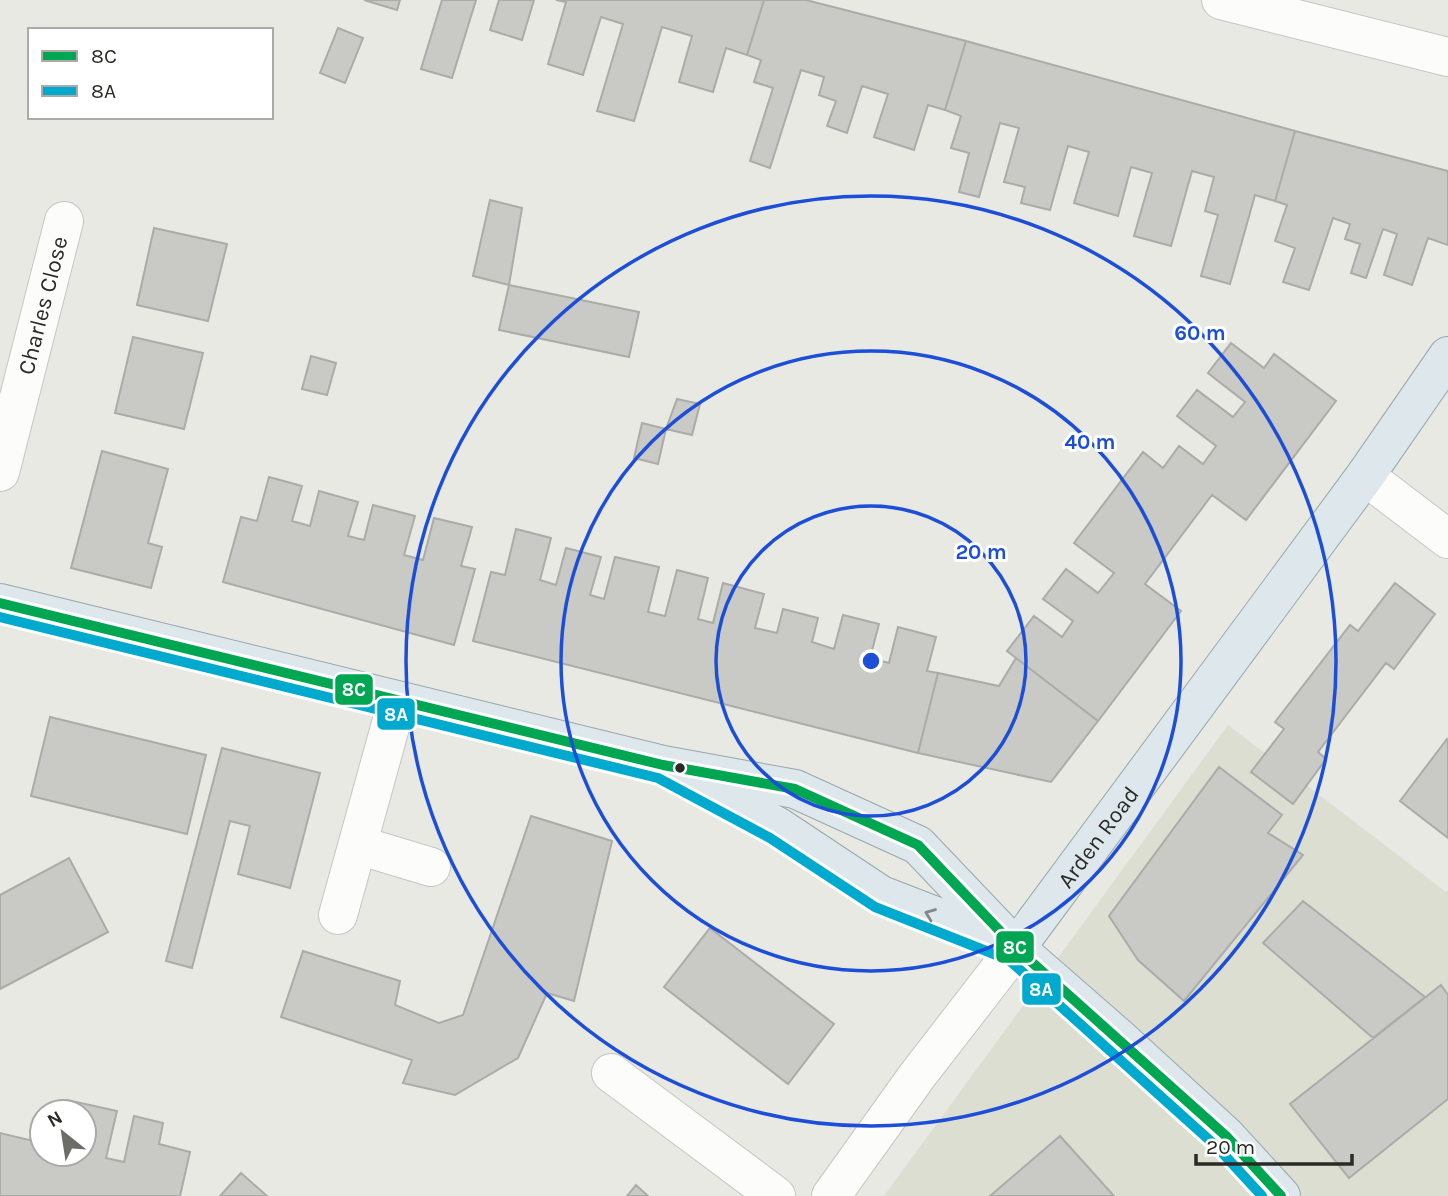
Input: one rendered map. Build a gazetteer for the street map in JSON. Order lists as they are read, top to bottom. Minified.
{"streets":{"main road":["Arden Road"],"street":["Charles Close"]},"lines":["transit line 8C","transit line 8A"],"legend":["8C","8A"],"scale_bar":"20 m","north":"top left","rings":["60 m","40 m","20 m"]}
